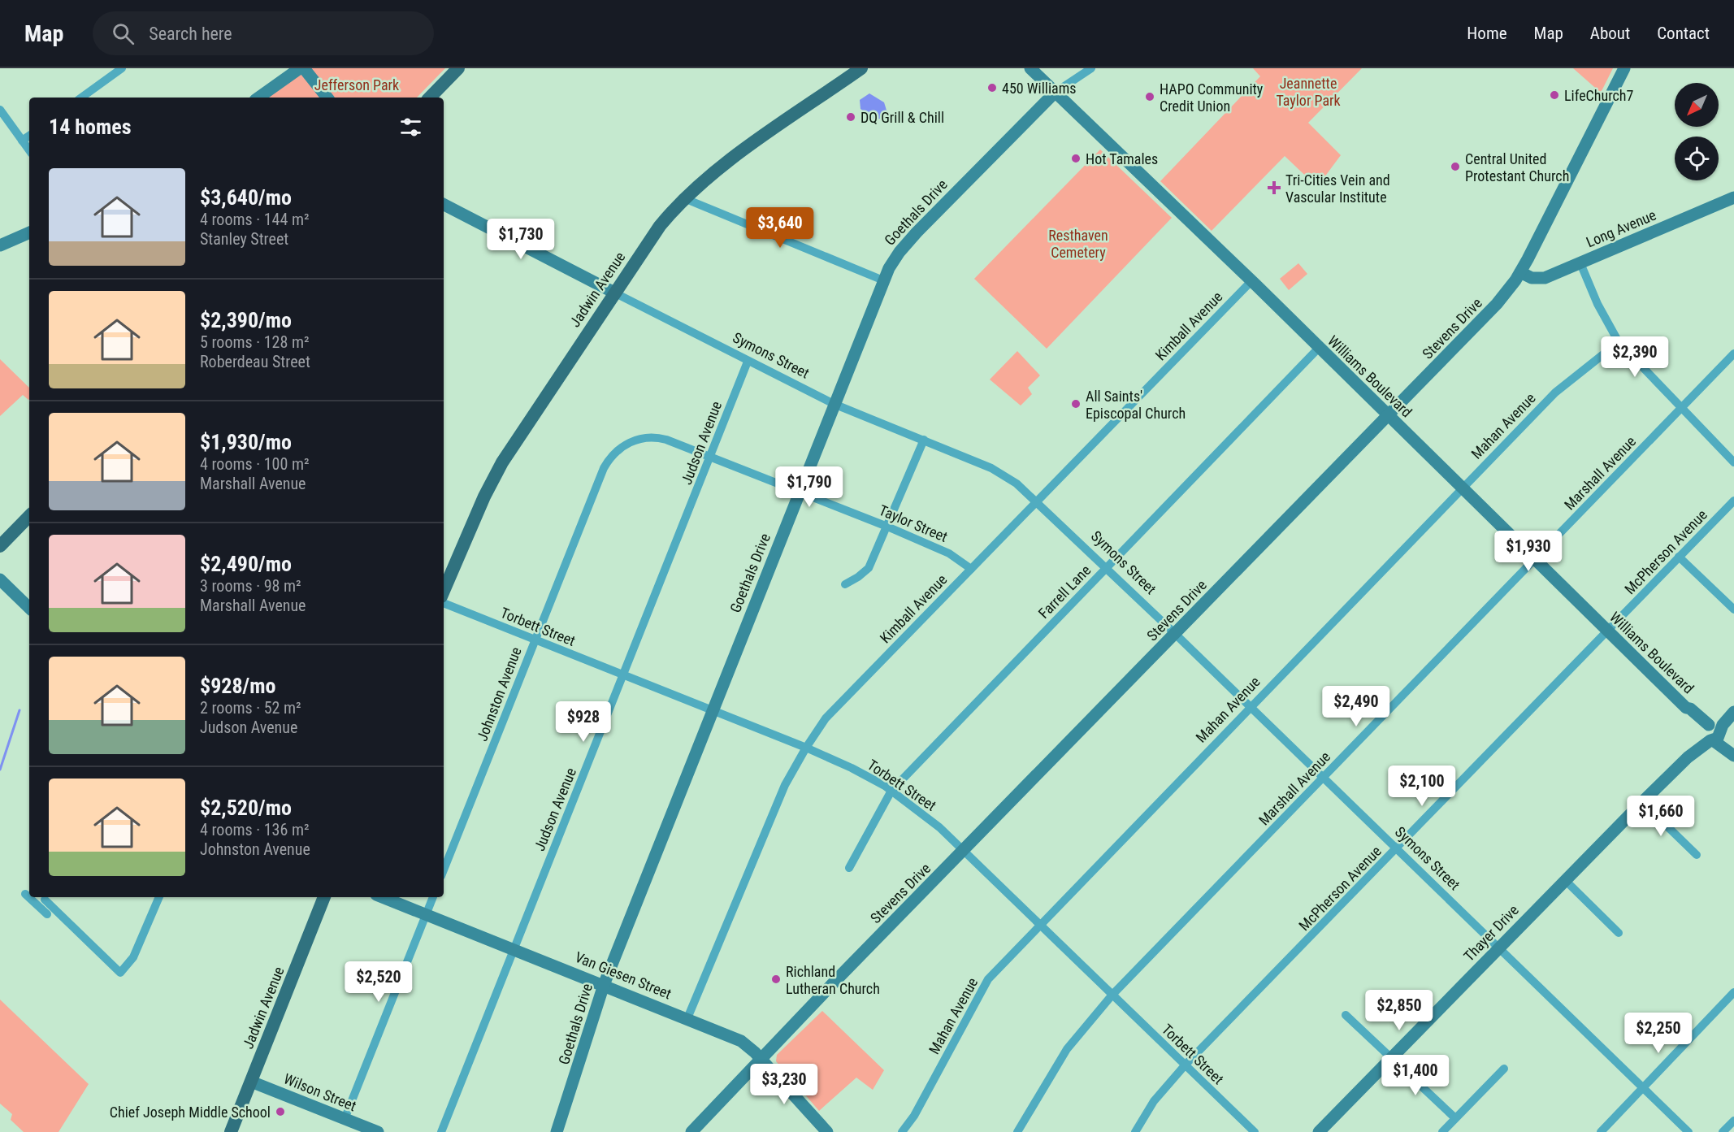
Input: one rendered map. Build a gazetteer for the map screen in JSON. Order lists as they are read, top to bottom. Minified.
{"streets":{"main road":["Jadwin Avenue"],"street":["Goethals Drive","Long Avenue","Kimball Avenue","Stevens Drive","Symons Street","Williams Boulevard","Mahan Avenue","Judson Avenue","Marshall Avenue","Taylor Street","McPherson Avenue","Farrell Lane","Torbett Street","Johnston Avenue","Thayer Drive","Van Giesen Street","Wilson Street"]},"crossings":[["Goethals Drive","Symons Street"],["Goethals Drive","Williams Boulevard"],["Goethals Drive","Taylor Street"],["Goethals Drive","Torbett Street"],["Goethals Drive","Van Giesen Street"],["Long Avenue","Stevens Drive"],["Jadwin Avenue","Symons Street"],["Jadwin Avenue","Wilson Street"],["Kimball Avenue","Symons Street"],["Kimball Avenue","Williams Boulevard"],["Kimball Avenue","Taylor Street"],["Kimball Avenue","Torbett Street"],["Kimball Avenue","Van Giesen Street"],["Stevens Drive","Symons Street"],["Stevens Drive","Williams Boulevard"],["Stevens Drive","Torbett Street"],["Stevens Drive","Van Giesen Street"],["Symons Street","Mahan Avenue"],["Symons Street","Judson Avenue"],["Symons Street","Marshall Avenue"],["Symons Street","McPherson Avenue"],["Symons Street","Farrell Lane"],["Symons Street","Thayer Drive"],["Williams Boulevard","Mahan Avenue"],["Williams Boulevard","Marshall Avenue"],["Williams Boulevard","McPherson Avenue"],["Williams Boulevard","Farrell Lane"],["Williams Boulevard","Thayer Drive"],["Mahan Avenue","Torbett Street"],["Judson Avenue","Taylor Street"],["Judson Avenue","Torbett Street"],["Judson Avenue","Van Giesen Street"],["Marshall Avenue","Torbett Street"],["Taylor Street","Johnston Avenue"],["McPherson Avenue","Torbett Street"],["Farrell Lane","Torbett Street"],["Torbett Street","Johnston Avenue"]],"parks":["Jeannette Taylor Park","Jefferson Park","Resthaven Cemetery"],"places":{"other":["450 Williams","LifeChurch7","HAPO Community Credit Union","DQ Grill & Chill","Hot Tamales","Central United Protestant Church","All Saints' Episcopal Church","Richland Lutheran Church","Chief Joseph Middle School"],"health":["Tri-Cities Vein and Vascular Institute"]},"north":"bottom left","page":{"header":"Map","search":"Search here","nav":["Home","Map","About","Contact"],"heading":"14 homes","list":[{"name":"$3,640/mo","note":"4 rooms · 144 m² · Stanley Street"},{"name":"$2,390/mo","note":"5 rooms · 128 m² · Roberdeau Street"},{"name":"$1,930/mo","note":"4 rooms · 100 m² · Marshall Avenue"},{"name":"$2,490/mo","note":"3 rooms · 98 m² · Marshall Avenue"},{"name":"$928/mo","note":"2 rooms · 52 m² · Judson Avenue"},{"name":"$2,520/mo","note":"4 rooms · 136 m² · Johnston Avenue"}],"price":["$3,640","$1,730","$2,390","$1,790","$1,930","$2,490","$928","$2,100","$1,660","$2,520","$2,850","$2,250","$1,400","$3,230"]}}
